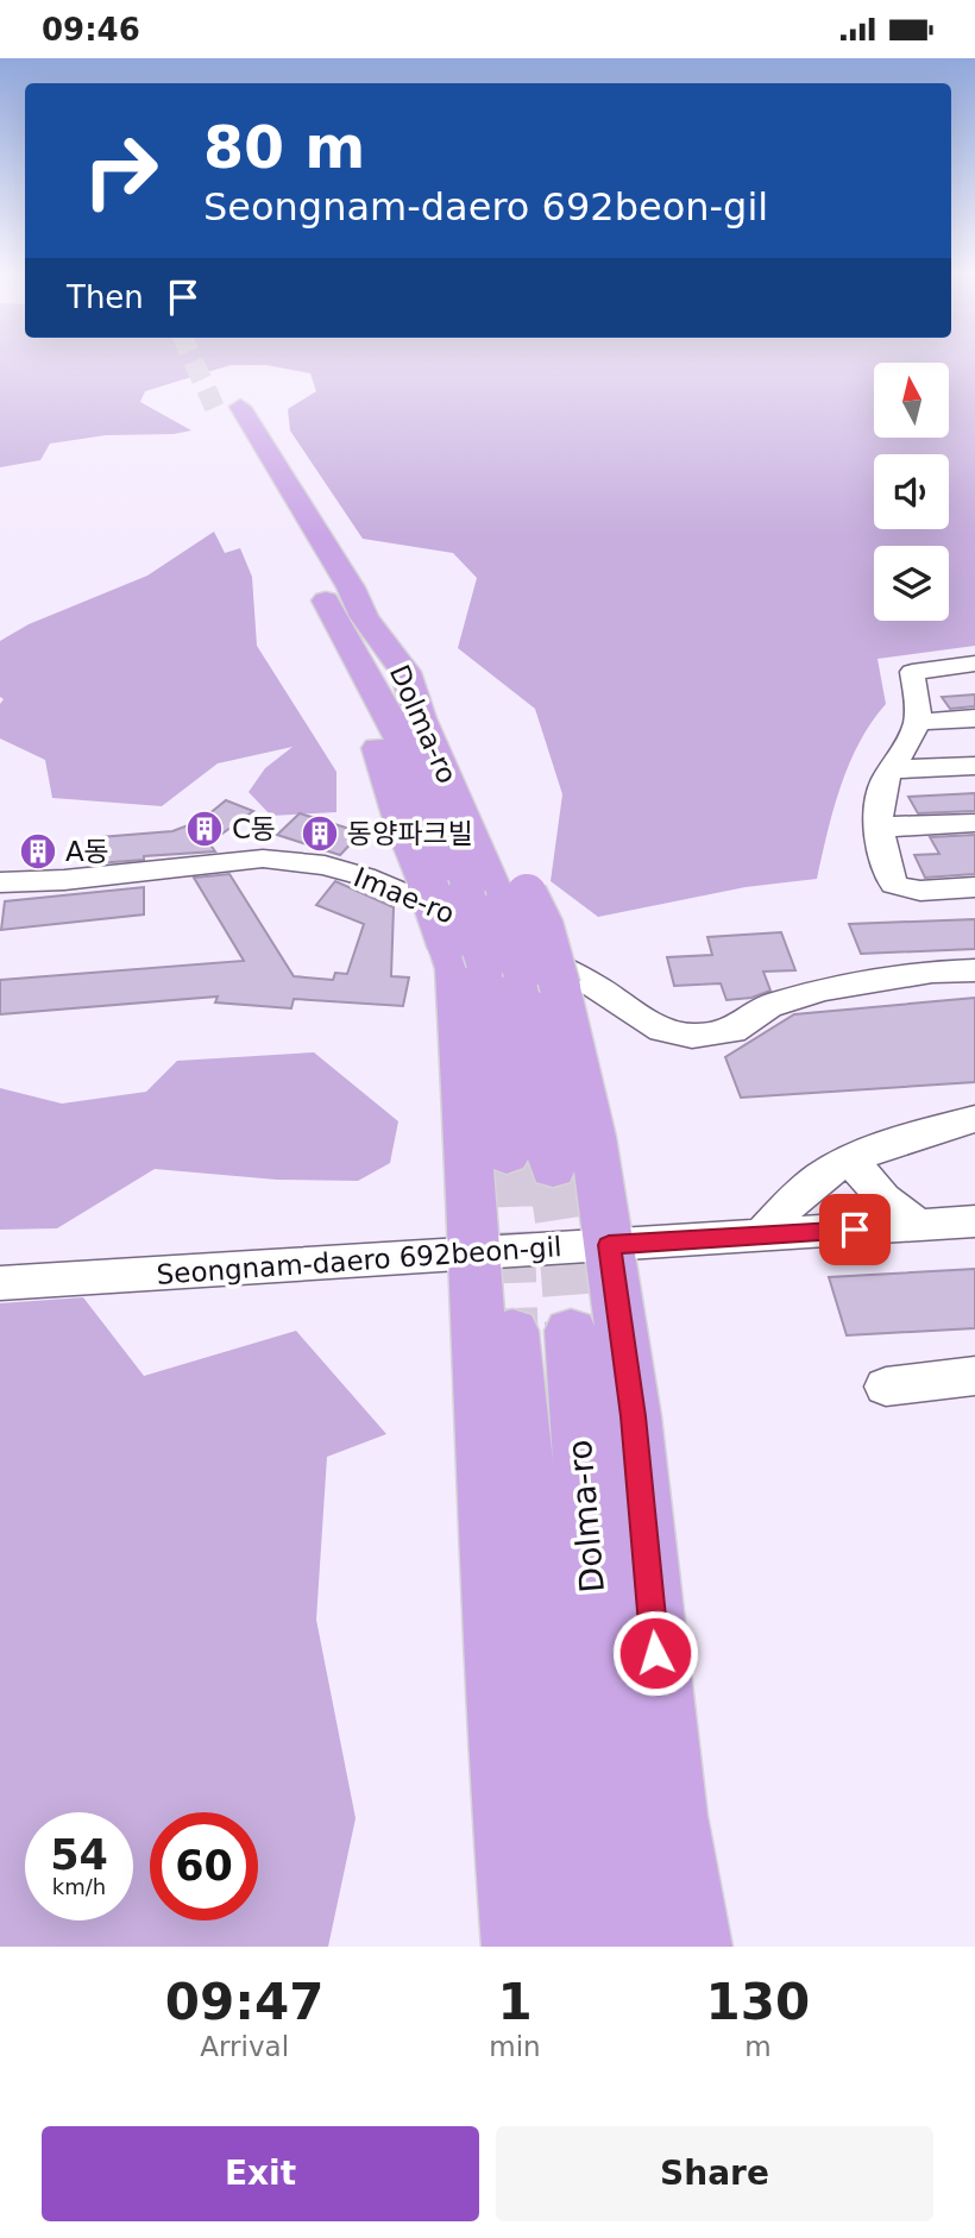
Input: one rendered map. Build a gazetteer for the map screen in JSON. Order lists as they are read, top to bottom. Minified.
{"streets":{"main road":["Dolma-ro"],"street":["Imae-ro","Seongnam-daero 692beon-gil"]},"places":{"building":["C동","동양파크빌","A동"]},"north":"top","page":{"status":"09:46","turn":["80 m","Seongnam-daero 692beon-gil"],"then":"Then","speed":"54 km/h","limit":"60","eta":["09:47","Arrival","1","min","130","m"],"buttons":["Exit","Share"]}}
